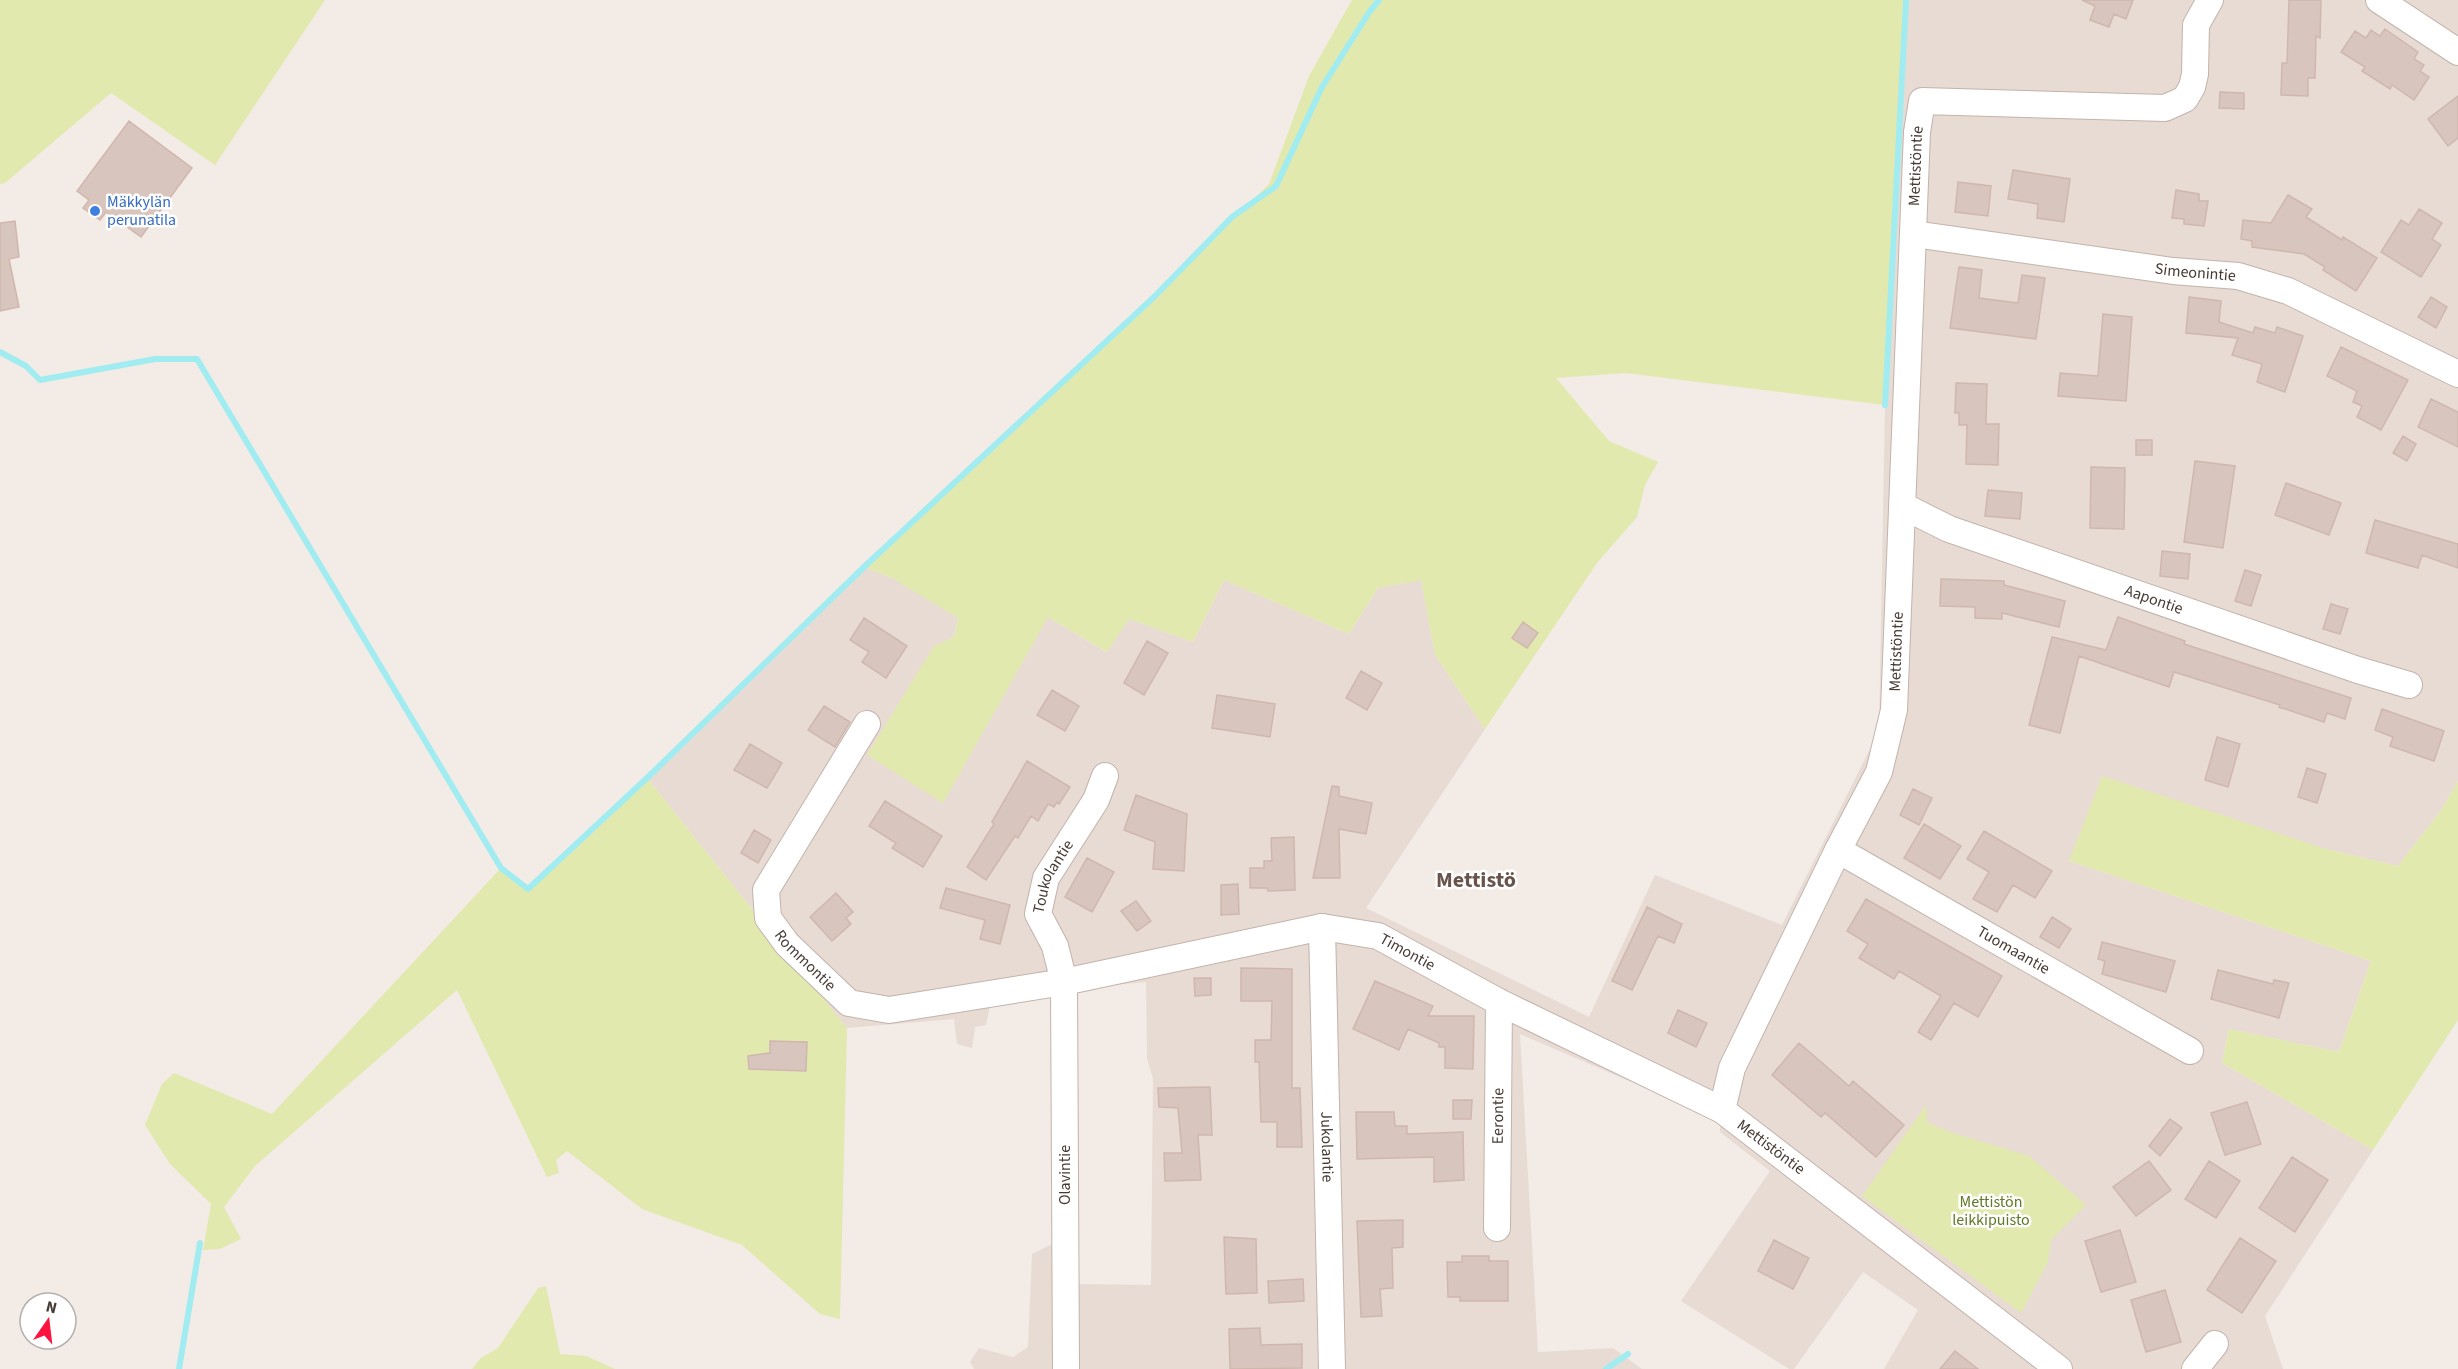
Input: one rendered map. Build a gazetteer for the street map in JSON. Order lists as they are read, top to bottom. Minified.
{"streets":{"street":["Mettistöntie","Simeonintie","Aapontie","Toukolantie","Tuomaantie","Timontie","Rommontie","Eerontie","Jukolantie","Olavintie"]},"crossings":[["Mettistöntie","Simeonintie"],["Mettistöntie","Aapontie"],["Mettistöntie","Tuomaantie"],["Mettistöntie","Timontie"],["Toukolantie","Timontie"],["Toukolantie","Rommontie"],["Toukolantie","Olavintie"],["Timontie","Rommontie"],["Timontie","Eerontie"],["Timontie","Jukolantie"],["Timontie","Olavintie"],["Rommontie","Olavintie"]],"districts":["Mettistö"],"parks":["Mettistön leikkipuisto"],"places":["Mäkkylän perunatila"],"north":"top"}
